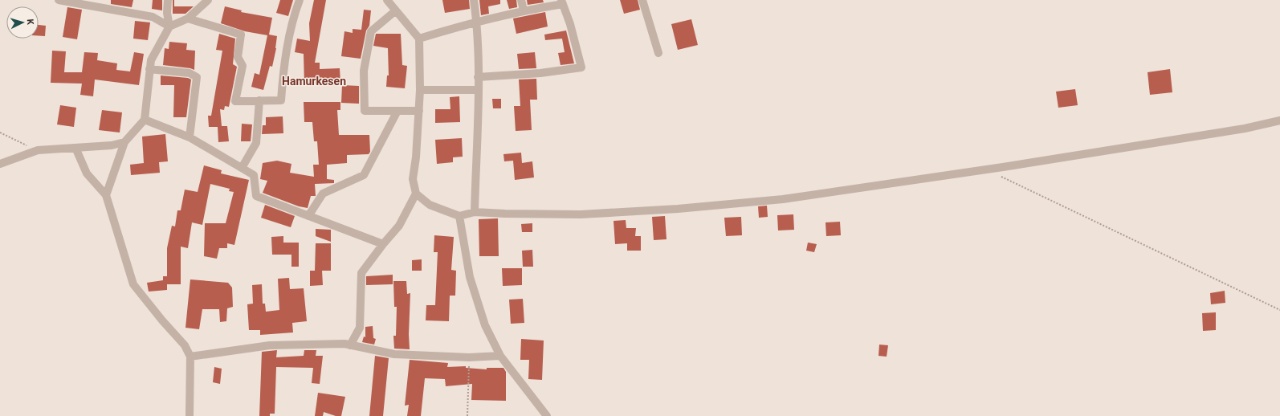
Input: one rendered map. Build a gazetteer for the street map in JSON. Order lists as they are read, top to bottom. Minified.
{"districts":["Hamurkesen"],"north":"right"}
